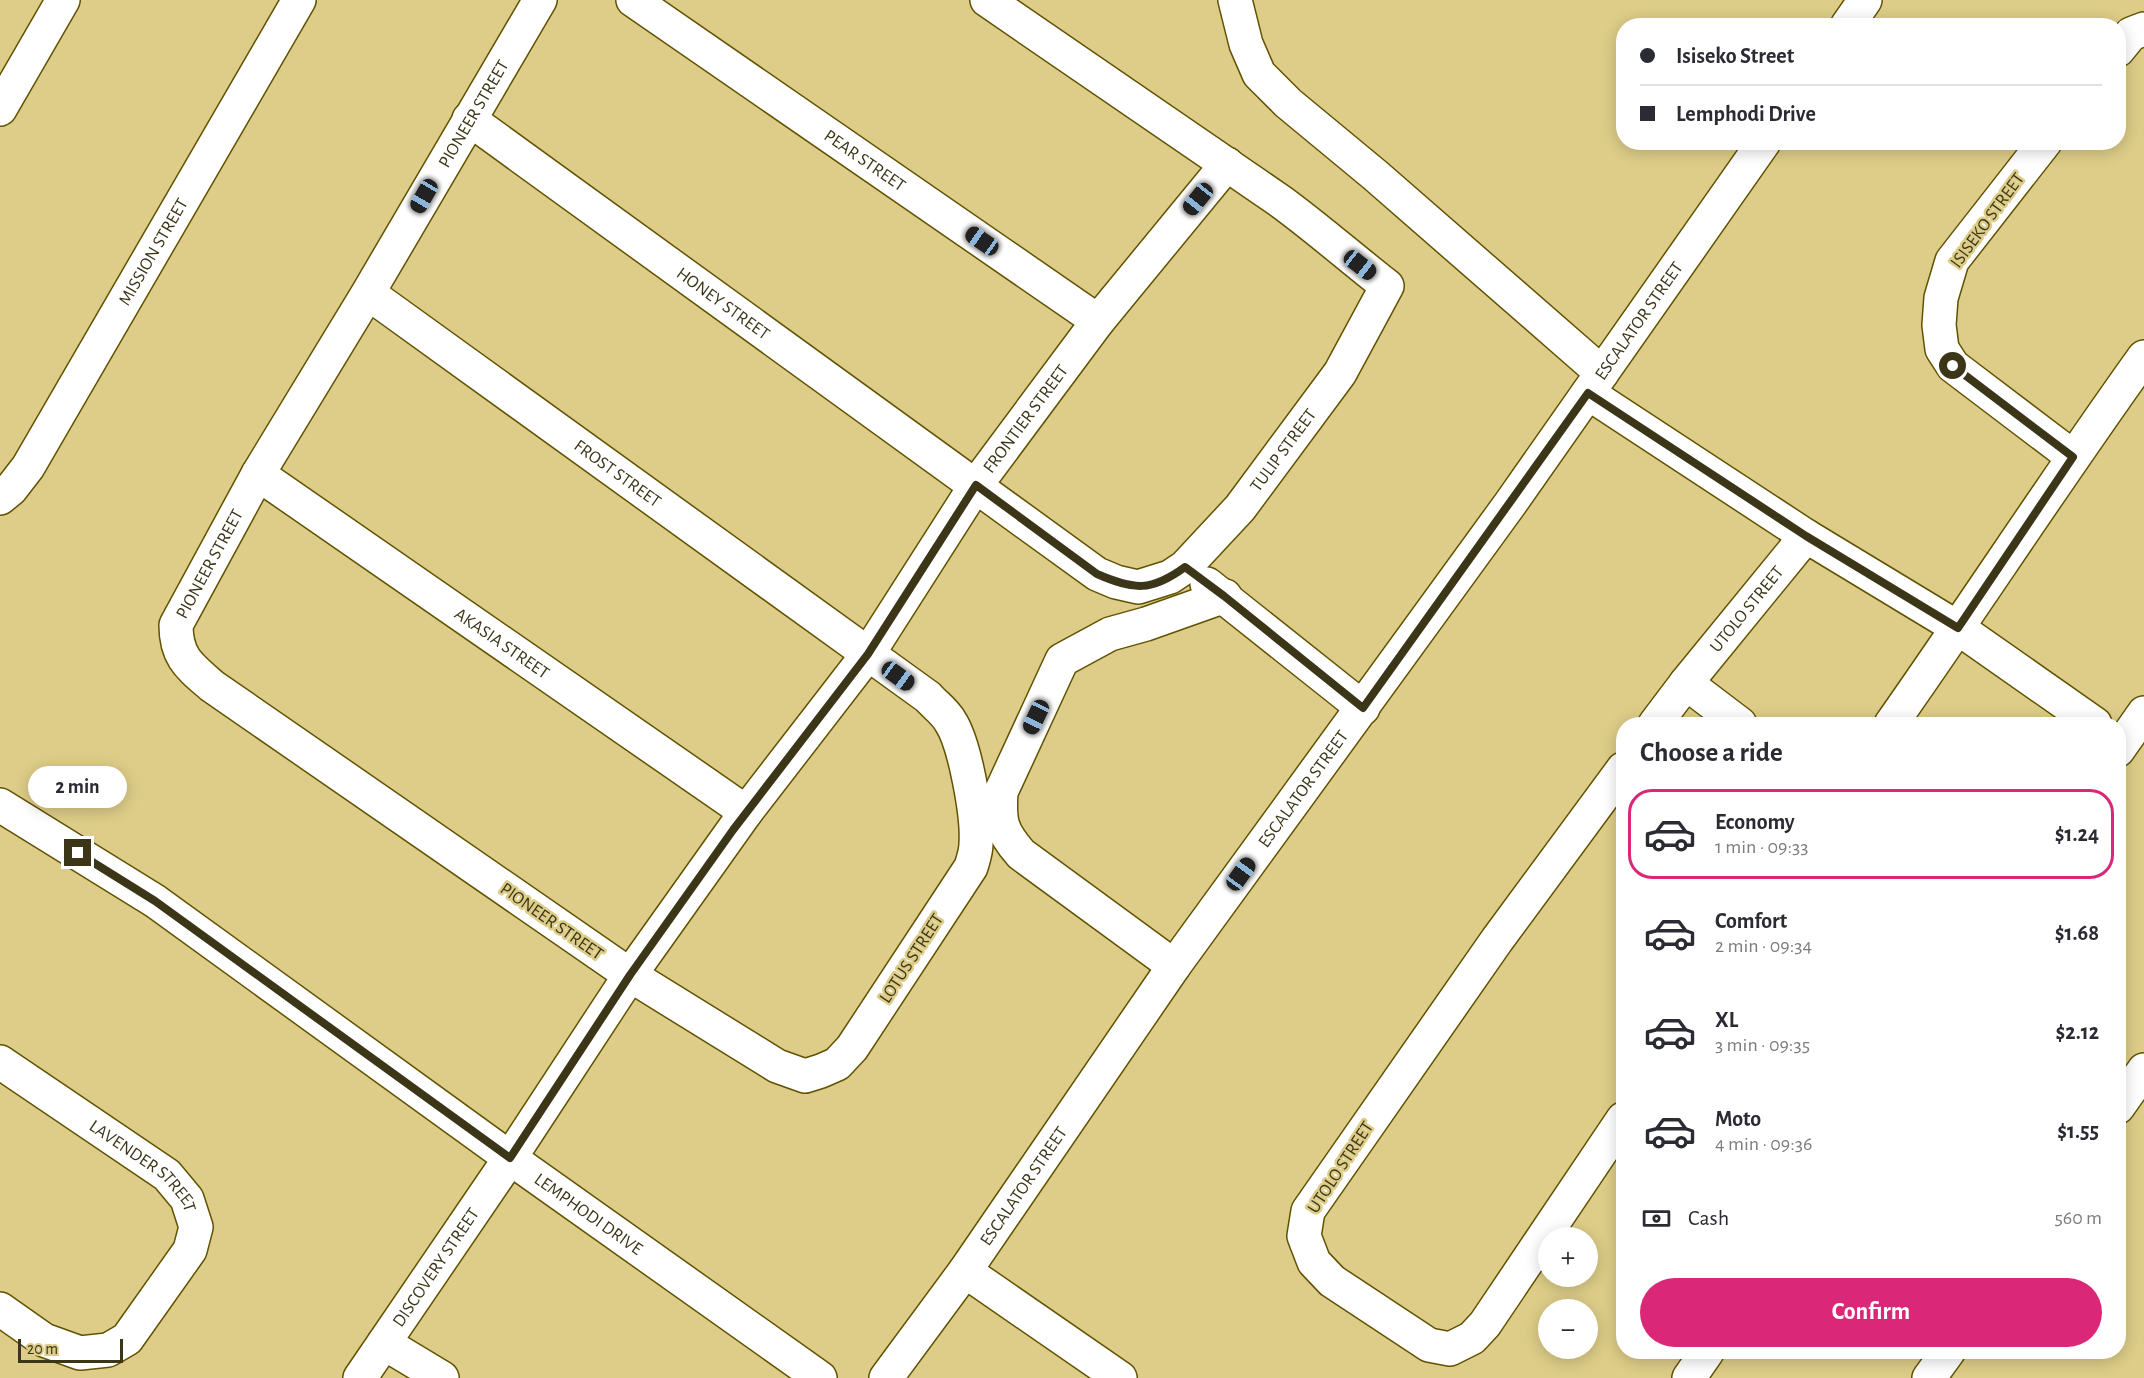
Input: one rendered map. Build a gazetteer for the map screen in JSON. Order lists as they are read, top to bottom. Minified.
{"streets":{"street":["PIONEER STREET","PEAR STREET","ISISEKO STREET","MISSION STREET","HONEY STREET","ESCALATOR STREET","FRONTIER STREET","TULIP STREET","FROST STREET","UTOLO STREET","AKASIA STREET","LOTUS STREET","LAVENDER STREET","LEMPHODI DRIVE","DISCOVERY STREET"]},"crossings":[["PIONEER STREET","HONEY STREET"],["PIONEER STREET","FRONTIER STREET"],["PIONEER STREET","FROST STREET"],["PIONEER STREET","AKASIA STREET"],["PIONEER STREET","LOTUS STREET"],["PEAR STREET","FRONTIER STREET"],["HONEY STREET","FRONTIER STREET"],["HONEY STREET","TULIP STREET"],["FRONTIER STREET","TULIP STREET"],["FRONTIER STREET","FROST STREET"],["FRONTIER STREET","AKASIA STREET"],["FRONTIER STREET","LOTUS STREET"],["FRONTIER STREET","LEMPHODI DRIVE"],["FRONTIER STREET","DISCOVERY STREET"],["FROST STREET","LOTUS STREET"],["LEMPHODI DRIVE","DISCOVERY STREET"]],"scale_bar":"20 m","page":{"banner":["Isiseko Street","Lemphodi Drive"],"heading":"Choose a ride","bubble":"2 min","list":[{"name":"Economy","note":"1 min · 09:33","value":"$1.24"},{"name":"Comfort","note":"2 min · 09:34","value":"$1.68"},{"name":"XL","note":"3 min · 09:35","value":"$2.12"},{"name":"Moto","note":"4 min · 09:36","value":"$1.55"}],"pay":["Cash","560 m"],"map_buttons":["+","−"],"buttons":"Confirm","scale":"20 m"}}
